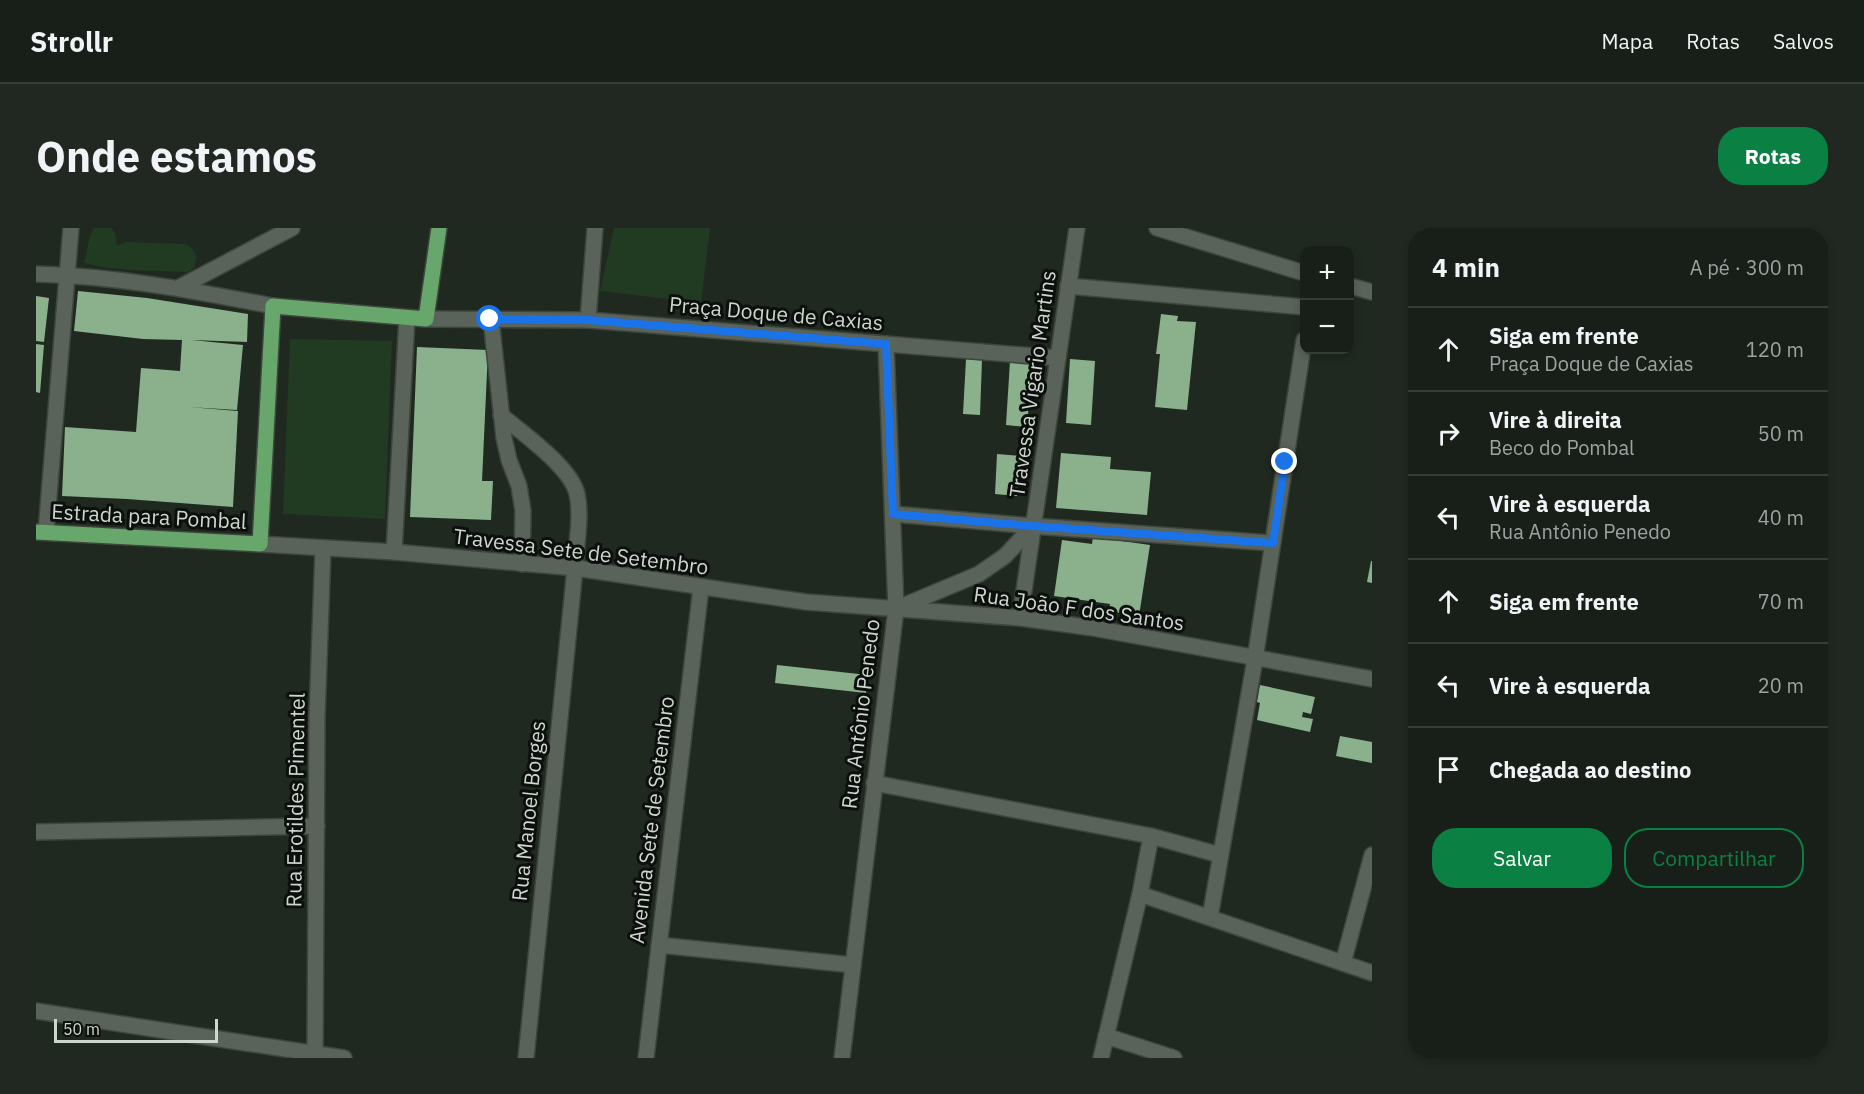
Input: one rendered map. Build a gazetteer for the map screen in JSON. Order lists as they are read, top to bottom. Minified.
{"streets":{"main road":["Estrada para Pombal"],"street":["Praça Doque de Caxias","Travessa Vigario Martins","Travessa Sete de Setembro","Rua João F dos Santos","Rua Antônio Penedo","Rua Erotildes Pimentel","Rua Manoel Borges","Avenida Sete de Setembro"]},"crossings":[["Praça Doque de Caxias","Travessa Vigario Martins"],["Praça Doque de Caxias","Rua Antônio Penedo"],["Travessa Vigario Martins","Rua João F dos Santos"],["Estrada para Pombal","Travessa Sete de Setembro"],["Travessa Sete de Setembro","Rua João F dos Santos"],["Travessa Sete de Setembro","Rua Antônio Penedo"],["Travessa Sete de Setembro","Rua Erotildes Pimentel"],["Travessa Sete de Setembro","Rua Manoel Borges"],["Travessa Sete de Setembro","Avenida Sete de Setembro"],["Rua João F dos Santos","Rua Antônio Penedo"]],"scale_bar":"50 m","page":{"header":"Strollr","nav":["Mapa","Rotas","Salvos"],"buttons":["Rotas",["Salvar","Compartilhar"]],"title":"Onde estamos","heading":["4 min","A pé · 300 m"],"map_buttons":["+","−"],"list":[["Siga em frente","Praça Doque de Caxias","120 m"],["Vire à direita","Beco do Pombal","50 m"],["Vire à esquerda","Rua Antônio Penedo","40 m"],["Siga em frente","70 m"],["Vire à esquerda","20 m"],"Chegada ao destino"],"scale":"50 m"}}
